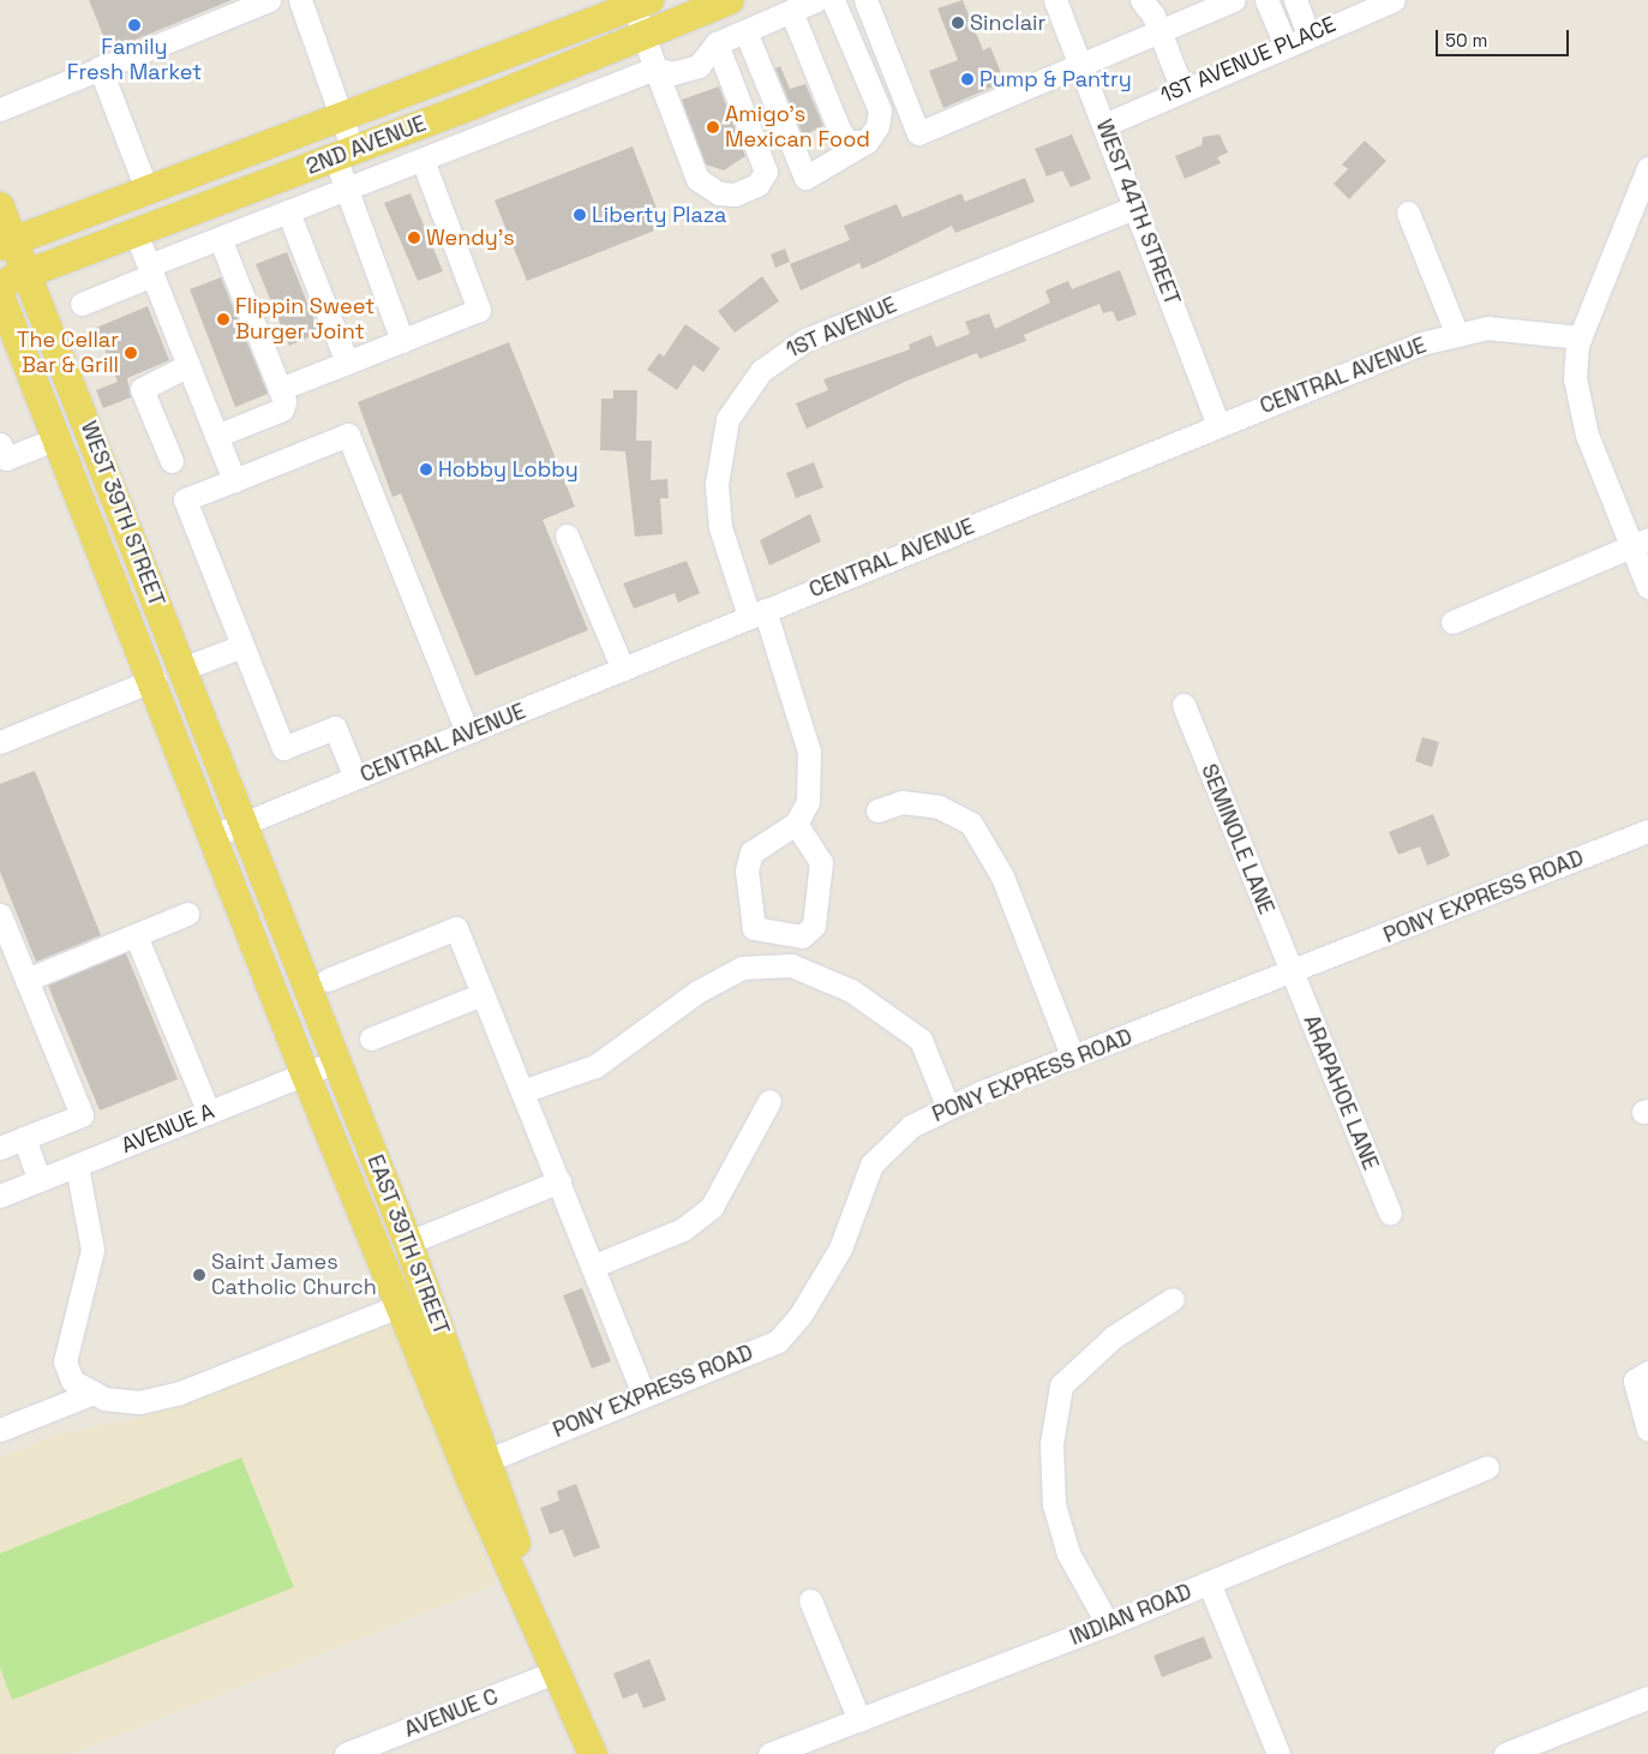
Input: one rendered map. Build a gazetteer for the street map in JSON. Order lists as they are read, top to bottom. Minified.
{"streets":{"main road":["2ND AVENUE","WEST 39TH STREET","EAST 39TH STREET"],"street":["1ST AVENUE PLACE","WEST 44TH STREET","1ST AVENUE","CENTRAL AVENUE","SEMINOLE LANE","PONY EXPRESS ROAD","ARAPAHOE LANE","AVENUE A","INDIAN ROAD","AVENUE C"]},"crossings":[["1ST AVENUE PLACE","WEST 44TH STREET"],["2ND AVENUE","WEST 39TH STREET"],["WEST 44TH STREET","1ST AVENUE"],["WEST 44TH STREET","CENTRAL AVENUE"],["1ST AVENUE","CENTRAL AVENUE"],["CENTRAL AVENUE","WEST 39TH STREET"],["CENTRAL AVENUE","EAST 39TH STREET"],["WEST 39TH STREET","EAST 39TH STREET"],["SEMINOLE LANE","PONY EXPRESS ROAD"],["SEMINOLE LANE","ARAPAHOE LANE"],["PONY EXPRESS ROAD","ARAPAHOE LANE"],["PONY EXPRESS ROAD","EAST 39TH STREET"],["AVENUE A","EAST 39TH STREET"],["EAST 39TH STREET","AVENUE C"]],"places":["Sinclair","Family Fresh Market","Pump & Pantry","Amigo's Mexican Food","Liberty Plaza","Wendy's","Flippin Sweet Burger Joint","The Cellar Bar & Grill","Hobby Lobby","Saint James Catholic Church"],"scale_bar":"50 m"}
